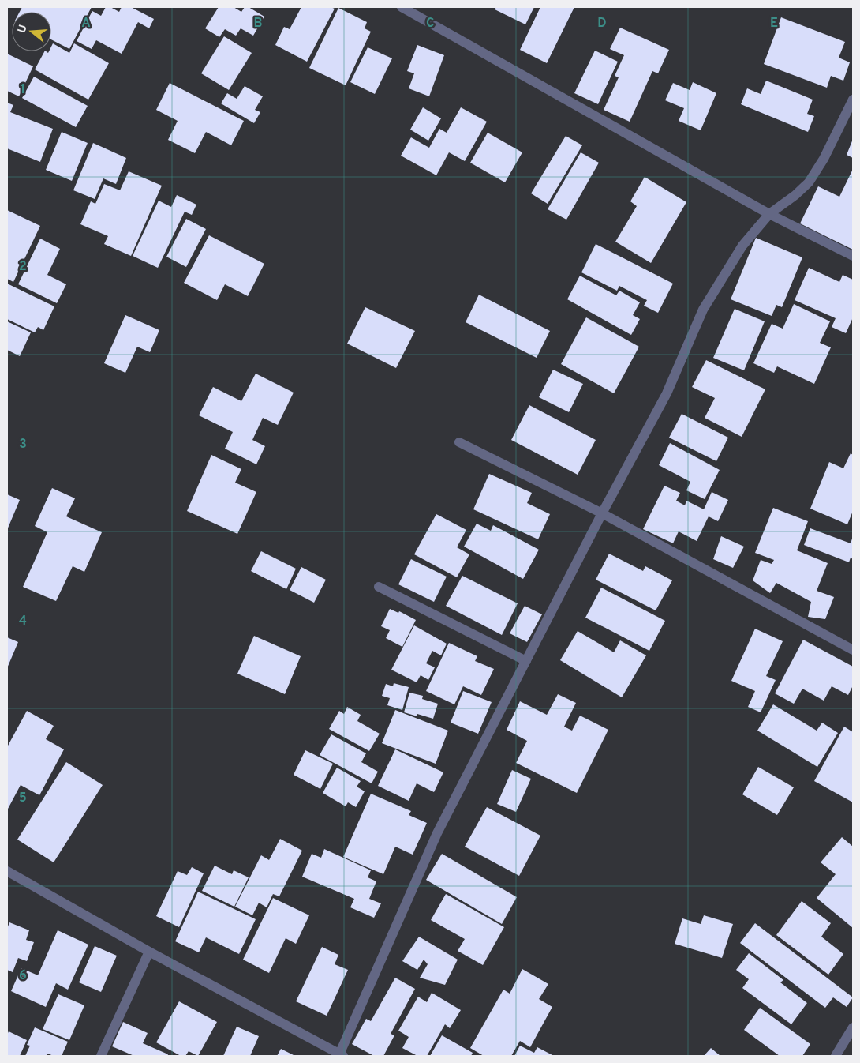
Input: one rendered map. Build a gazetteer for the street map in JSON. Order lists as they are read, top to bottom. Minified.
{"north":"left","grid":{"columns":["A","B","C","D","E"],"rows":["1","2","3","4","5","6"]}}
